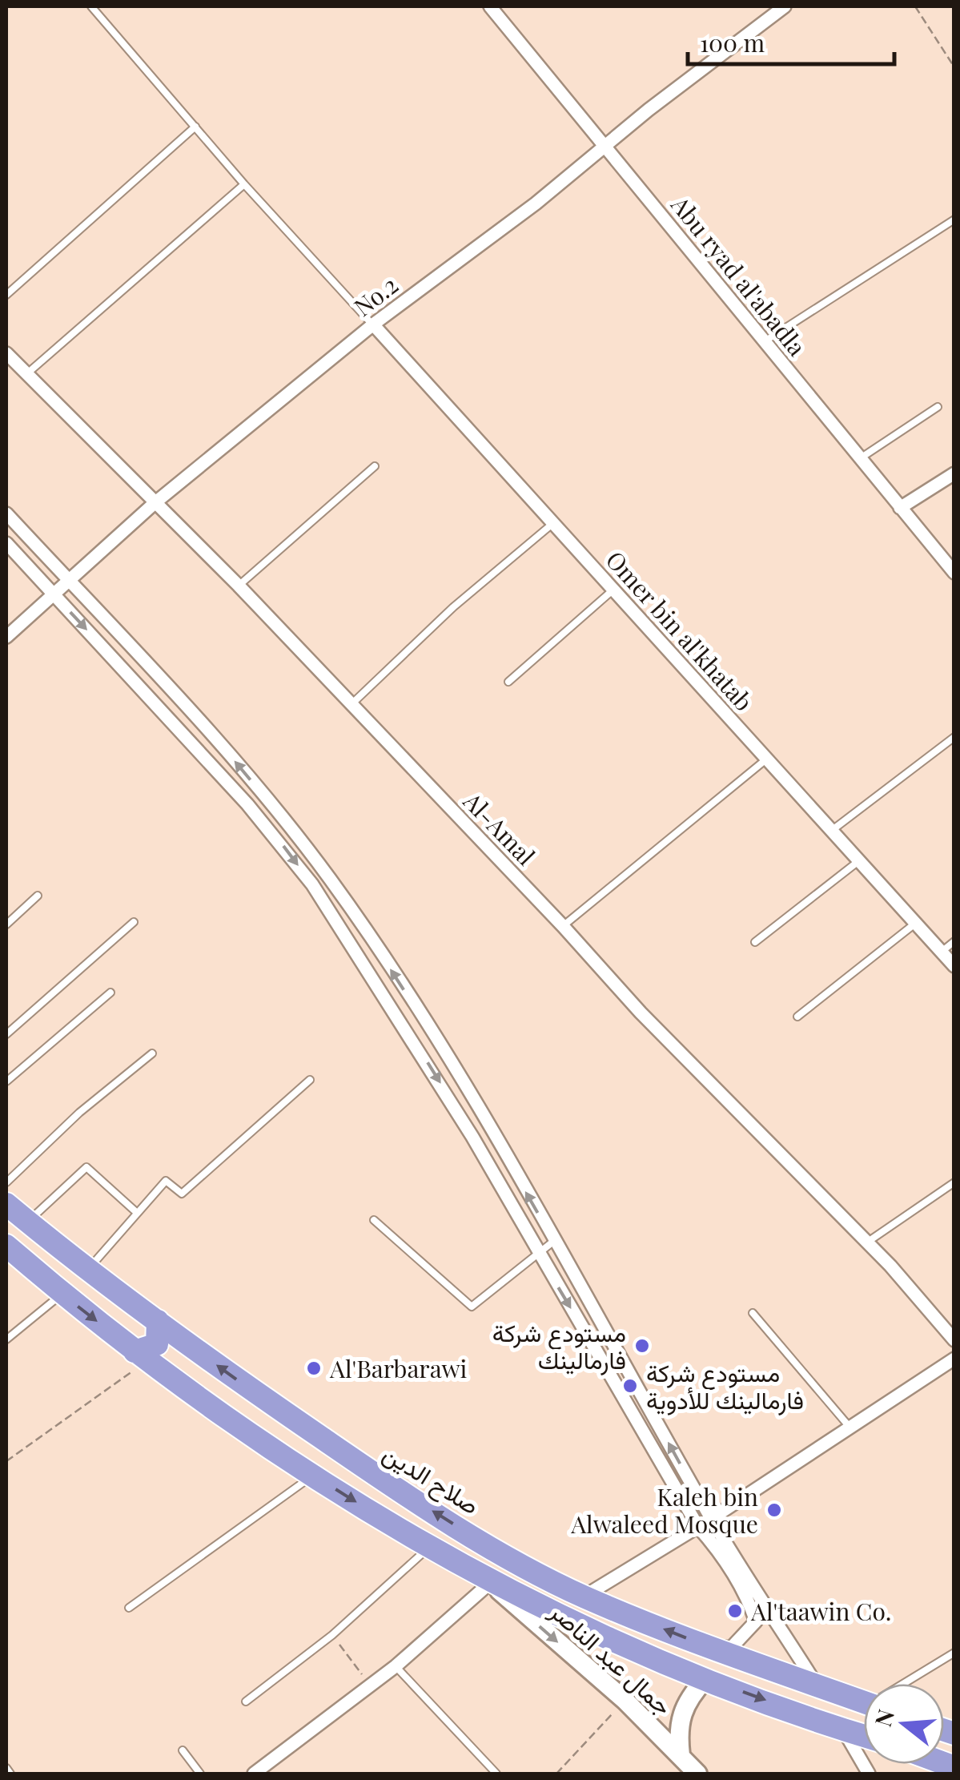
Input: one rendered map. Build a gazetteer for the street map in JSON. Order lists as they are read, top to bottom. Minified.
{"streets":{"highway":["صلاح الدين"],"main road":["جمال عبد الناصر"],"street":["Abu ryad al'abadla","No.2","Omer bin al'khatab","Al-Amal"]},"crossings":[["Abu ryad al'abadla","No.2"],["No.2","Omer bin al'khatab"],["No.2","Al-Amal"]],"one_way":["جمال عبد الناصر"],"places":["مستودع شركة فارمالينك","Al'Barbarawi","مستودع شركة فارمالينك للأدوية","Kaleh bin Alwaleed Mosque","Al'taawin Co."],"scale_bar":"100 m","north":"left"}
